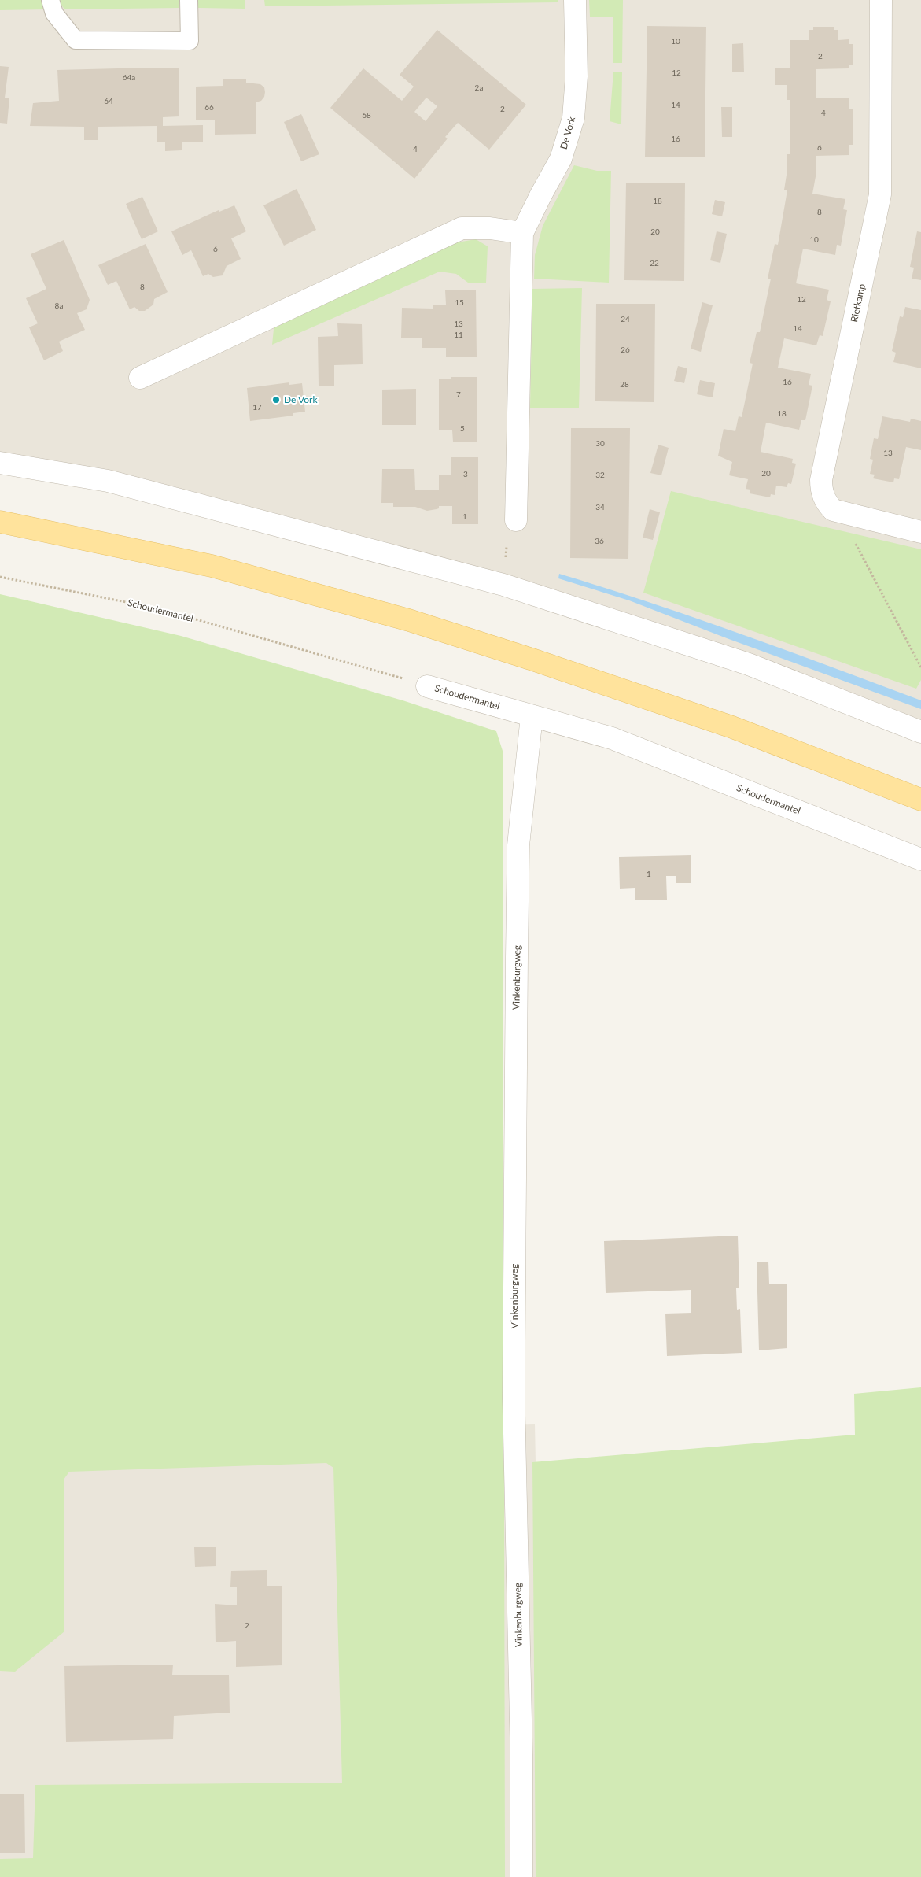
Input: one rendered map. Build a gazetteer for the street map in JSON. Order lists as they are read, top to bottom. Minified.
{"streets":{"street":["De Vork","Rietkamp","Schoudermantel","Vinkenburgweg"]},"crossings":[["Schoudermantel","Vinkenburgweg"]],"places":["De Vork"],"house_numbers":["10","2","12","64a","2a","64","14","66","2","4","68","16","6","4","18","8","20","10","6","22","8","12","15","8a","24","13","14","11","26","16","28","7","17","18","5","30","13","20","3","32","34","1","36","1","2"]}
